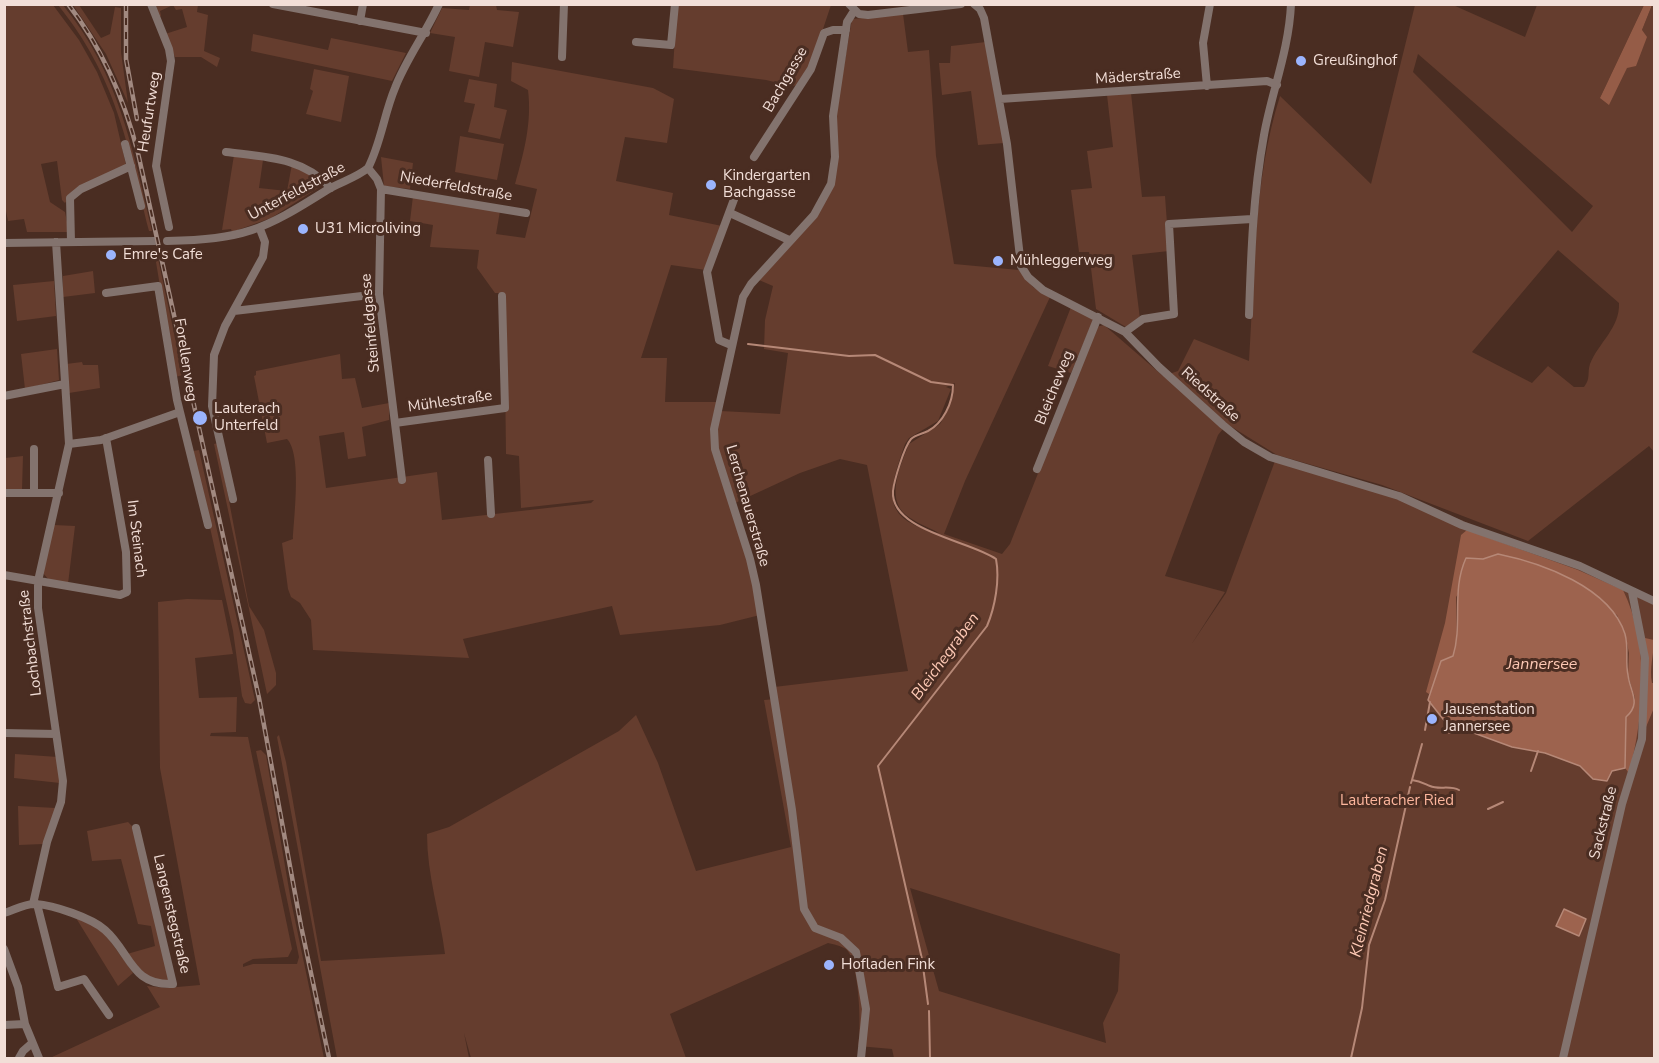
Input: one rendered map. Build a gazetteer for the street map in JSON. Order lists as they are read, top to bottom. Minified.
{"streets":{"street":["Mäderstraße","Bachgasse","Heufurtweg","Niederfeldstraße","Unterfeldstraße","Steinfeldgasse","Forellenweg","Bleicheweg","Riedstraße","Mühlestraße","Lerchenauerstraße","Im Steinach","Lochbachstraße","Sackstraße","Langenstegstraße"]},"crossings":[["Mäderstraße","Riedstraße"],["Bachgasse","Lerchenauerstraße"],["Niederfeldstraße","Steinfeldgasse"],["Steinfeldgasse","Mühlestraße"],["Bleicheweg","Riedstraße"],["Riedstraße","Sackstraße"],["Im Steinach","Lochbachstraße"]],"water":["Bleichegraben","Jannersee","Kleinriedgraben"],"parks":["Lauteracher Ried"],"places":["Greußinghof","Kindergarten Bachgasse","U31 Microliving","Emre's Cafe","Mühleggerweg","Lauterach Unterfeld","Jausenstation Jannersee","Hofladen Fink"]}
